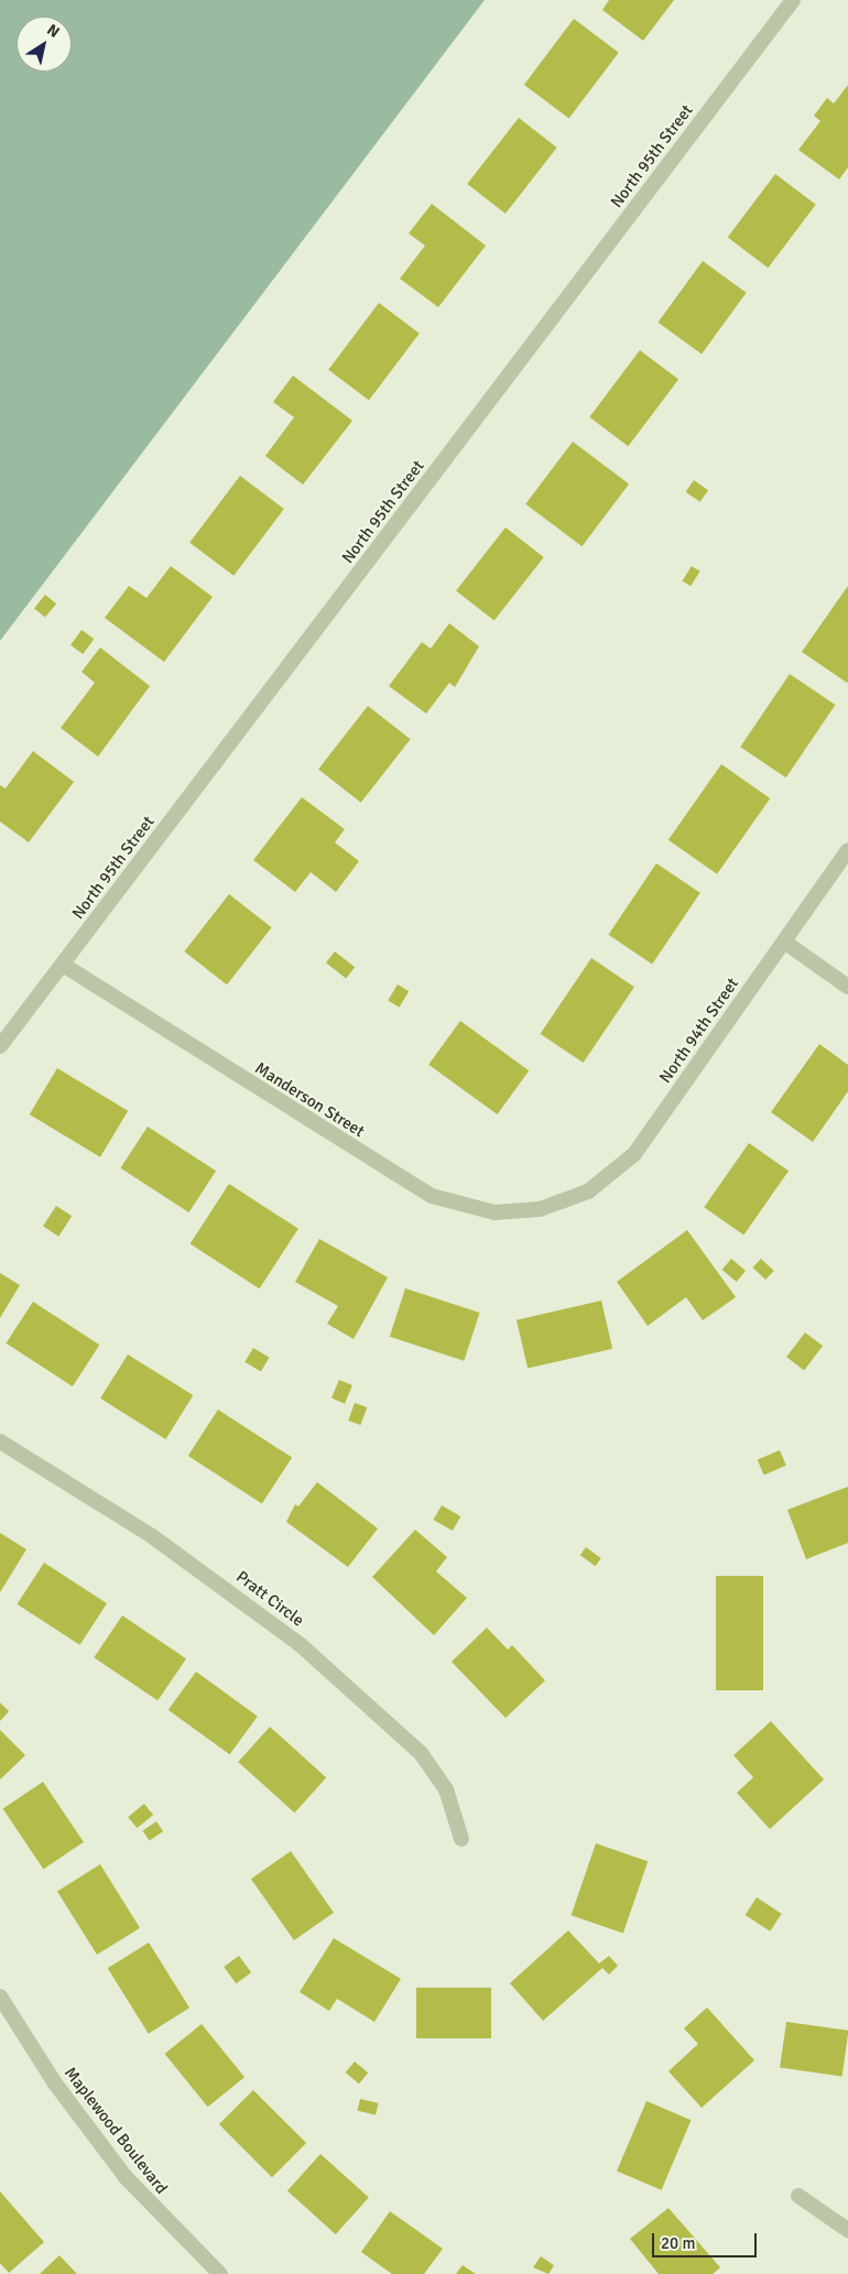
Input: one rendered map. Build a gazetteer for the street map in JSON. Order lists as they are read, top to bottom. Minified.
{"streets":{"street":["North 95th Street","North 94th Street","Manderson Street","Pratt Circle","Maplewood Boulevard"]},"crossings":[["North 95th Street","Manderson Street"],["North 94th Street","Manderson Street"]],"scale_bar":"20 m","north":"top right"}
